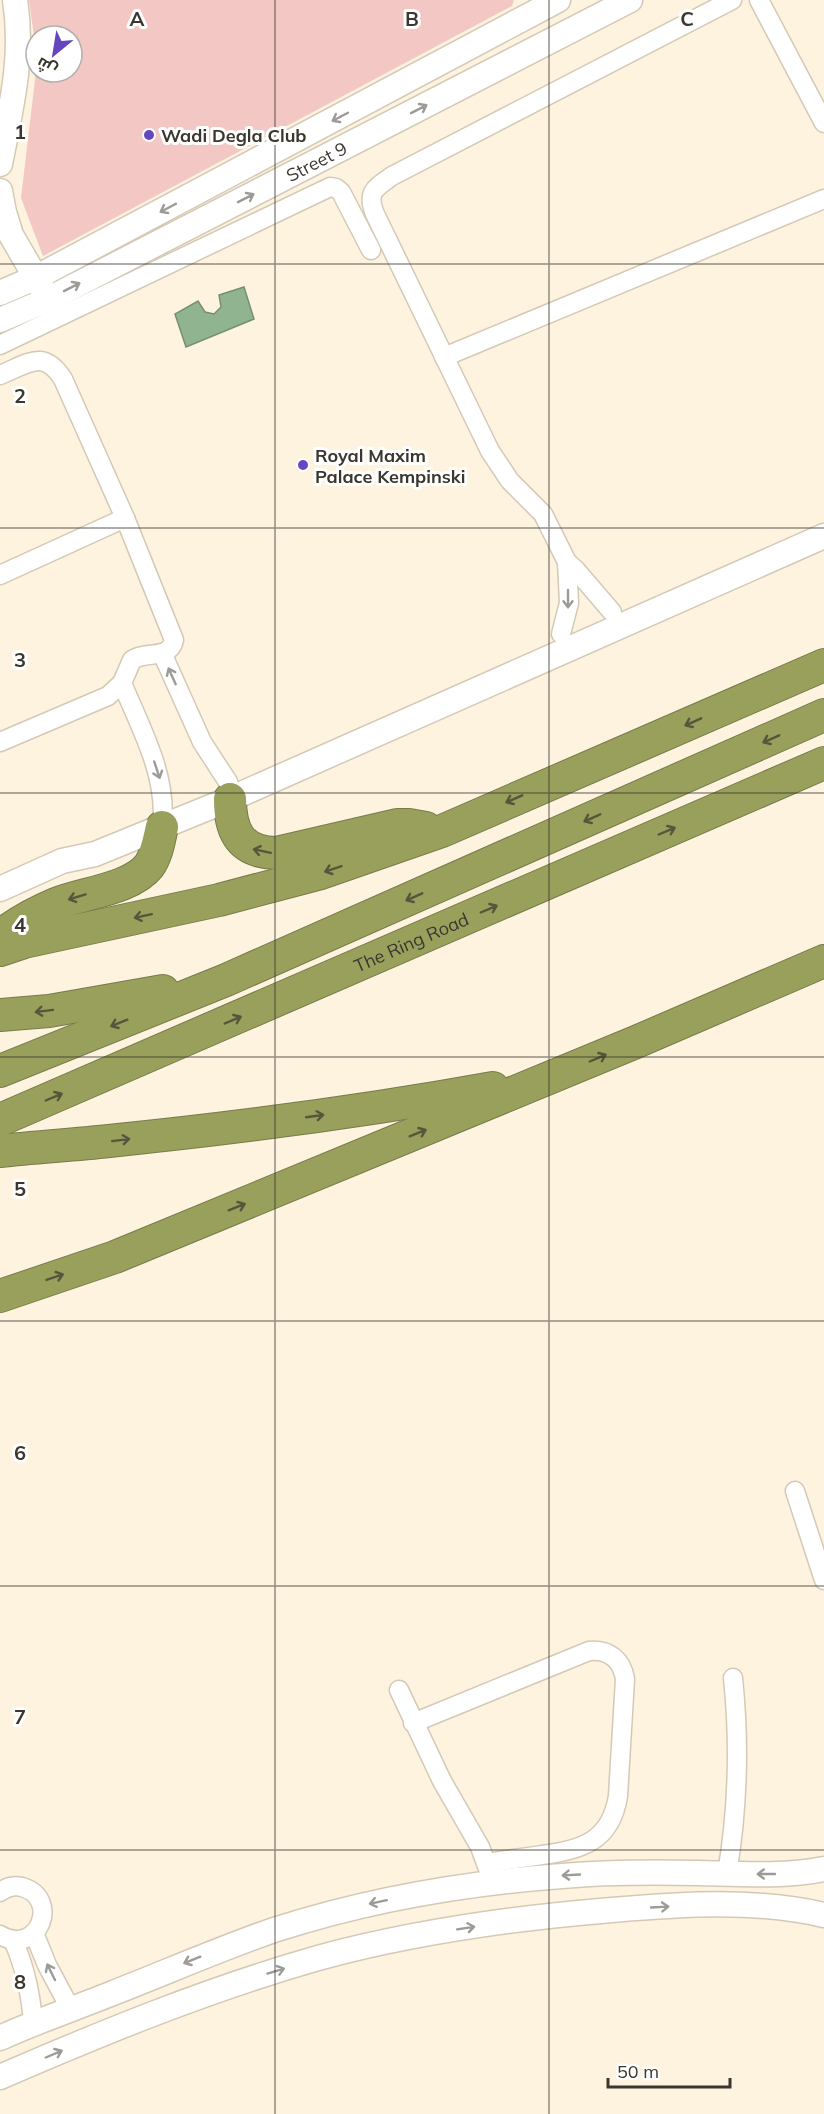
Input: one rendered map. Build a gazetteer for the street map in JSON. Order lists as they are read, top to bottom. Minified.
{"streets":{"highway":["The Ring Road"],"street":["Street 9"]},"places":["Wadi Degla Club","Royal Maxim Palace Kempinski"],"scale_bar":"50 m","north":"bottom left","grid":{"columns":["A","B","C"],"rows":["1","2","3","4","5","6","7","8"]}}
